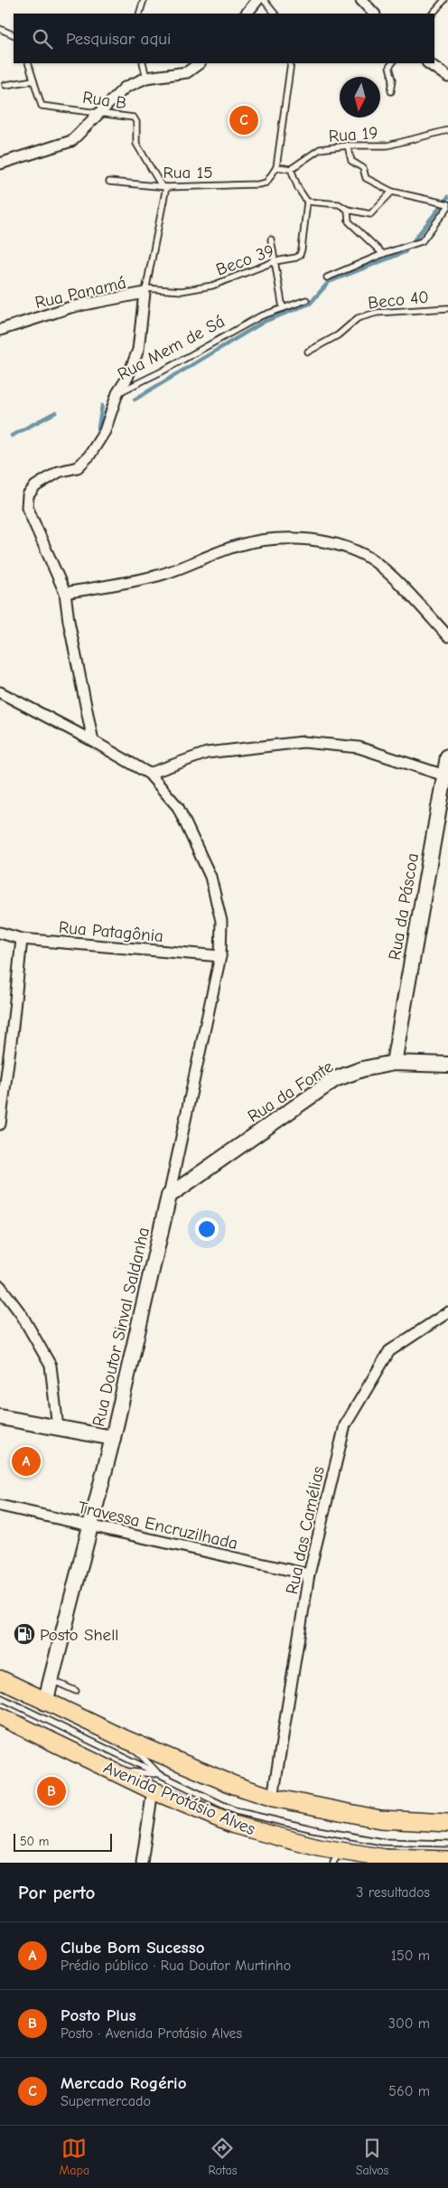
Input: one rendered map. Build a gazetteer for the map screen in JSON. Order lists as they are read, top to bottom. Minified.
{"streets":{"main road":["Avenida Protásio Alves"],"street":["Rua Panamá","Rua Mem de Sá","Rua da Páscoa","Rua Patagônia","Rua da Fonte","Rua Doutor Sinval Saldanha","Travessa Encruzilhada","Rua das Camélias"],"lane":["Rua B","Rua 19","Rua 15","Beco 39","Beco 40"]},"crossings":[["Rua B","Rua 15"],["Beco 39","Rua Panamá"],["Rua Panamá","Rua Mem de Sá"],["Rua da Páscoa","Rua da Fonte"],["Rua Patagônia","Rua Doutor Sinval Saldanha"],["Rua da Fonte","Rua Doutor Sinval Saldanha"],["Rua Doutor Sinval Saldanha","Travessa Encruzilhada"],["Rua Doutor Sinval Saldanha","Avenida Protásio Alves"],["Travessa Encruzilhada","Rua das Camélias"],["Rua das Camélias","Avenida Protásio Alves"]],"places":{"fuel station":["Posto Shell"]},"scale_bar":"50 m","north":"bottom","page":{"search":"Pesquisar aqui","pins":["C","A","B"],"scale":"50 m","heading":["Por perto","3 resultados"],"list":[{"mark":"A","name":"Clube Bom Sucesso","note":"Prédio público · Rua Doutor Murtinho","value":"150 m"},{"mark":"B","name":"Posto Plus","note":"Posto · Avenida Protásio Alves","value":"300 m"},{"mark":"C","name":"Mercado Rogério","note":"Supermercado","value":"560 m"}],"nav":["Mapa","Rotas","Salvos"]}}
